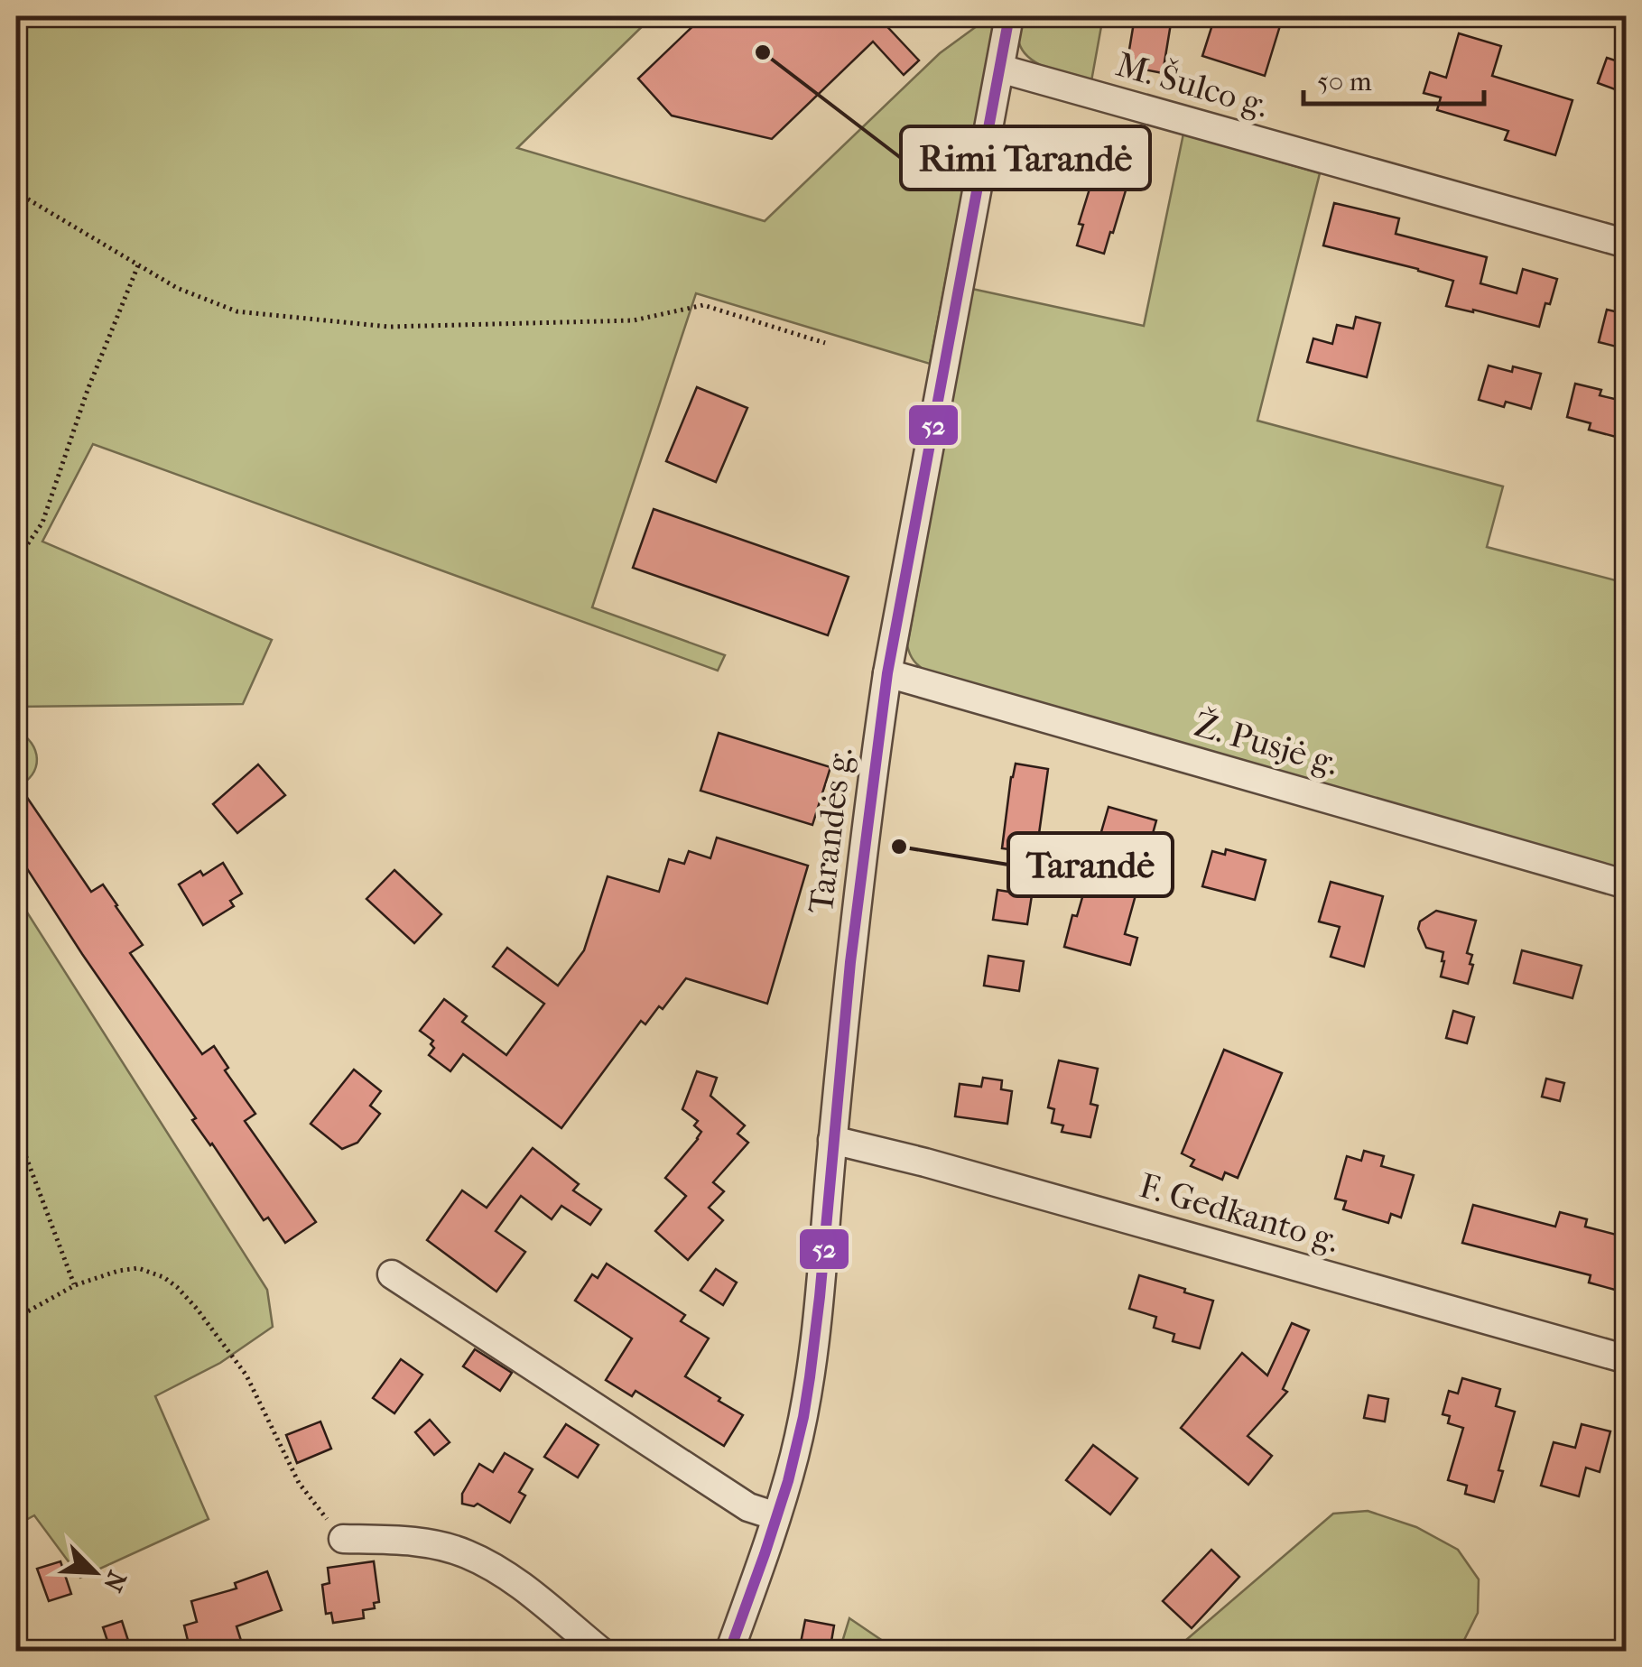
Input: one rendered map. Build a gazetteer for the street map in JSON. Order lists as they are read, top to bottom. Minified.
{"streets":{"street":["M. Šulco g.","Ž. Pusjė g.","Tarandės g.","F. Gedkanto g."]},"crossings":[["M. Šulco g.","Tarandės g."],["Ž. Pusjė g.","Tarandės g."],["Tarandės g.","F. Gedkanto g."]],"places":["Rimi Tarandė","Tarandė"],"lines":["transit line 52"],"scale_bar":"50 m","north":"bottom right"}
